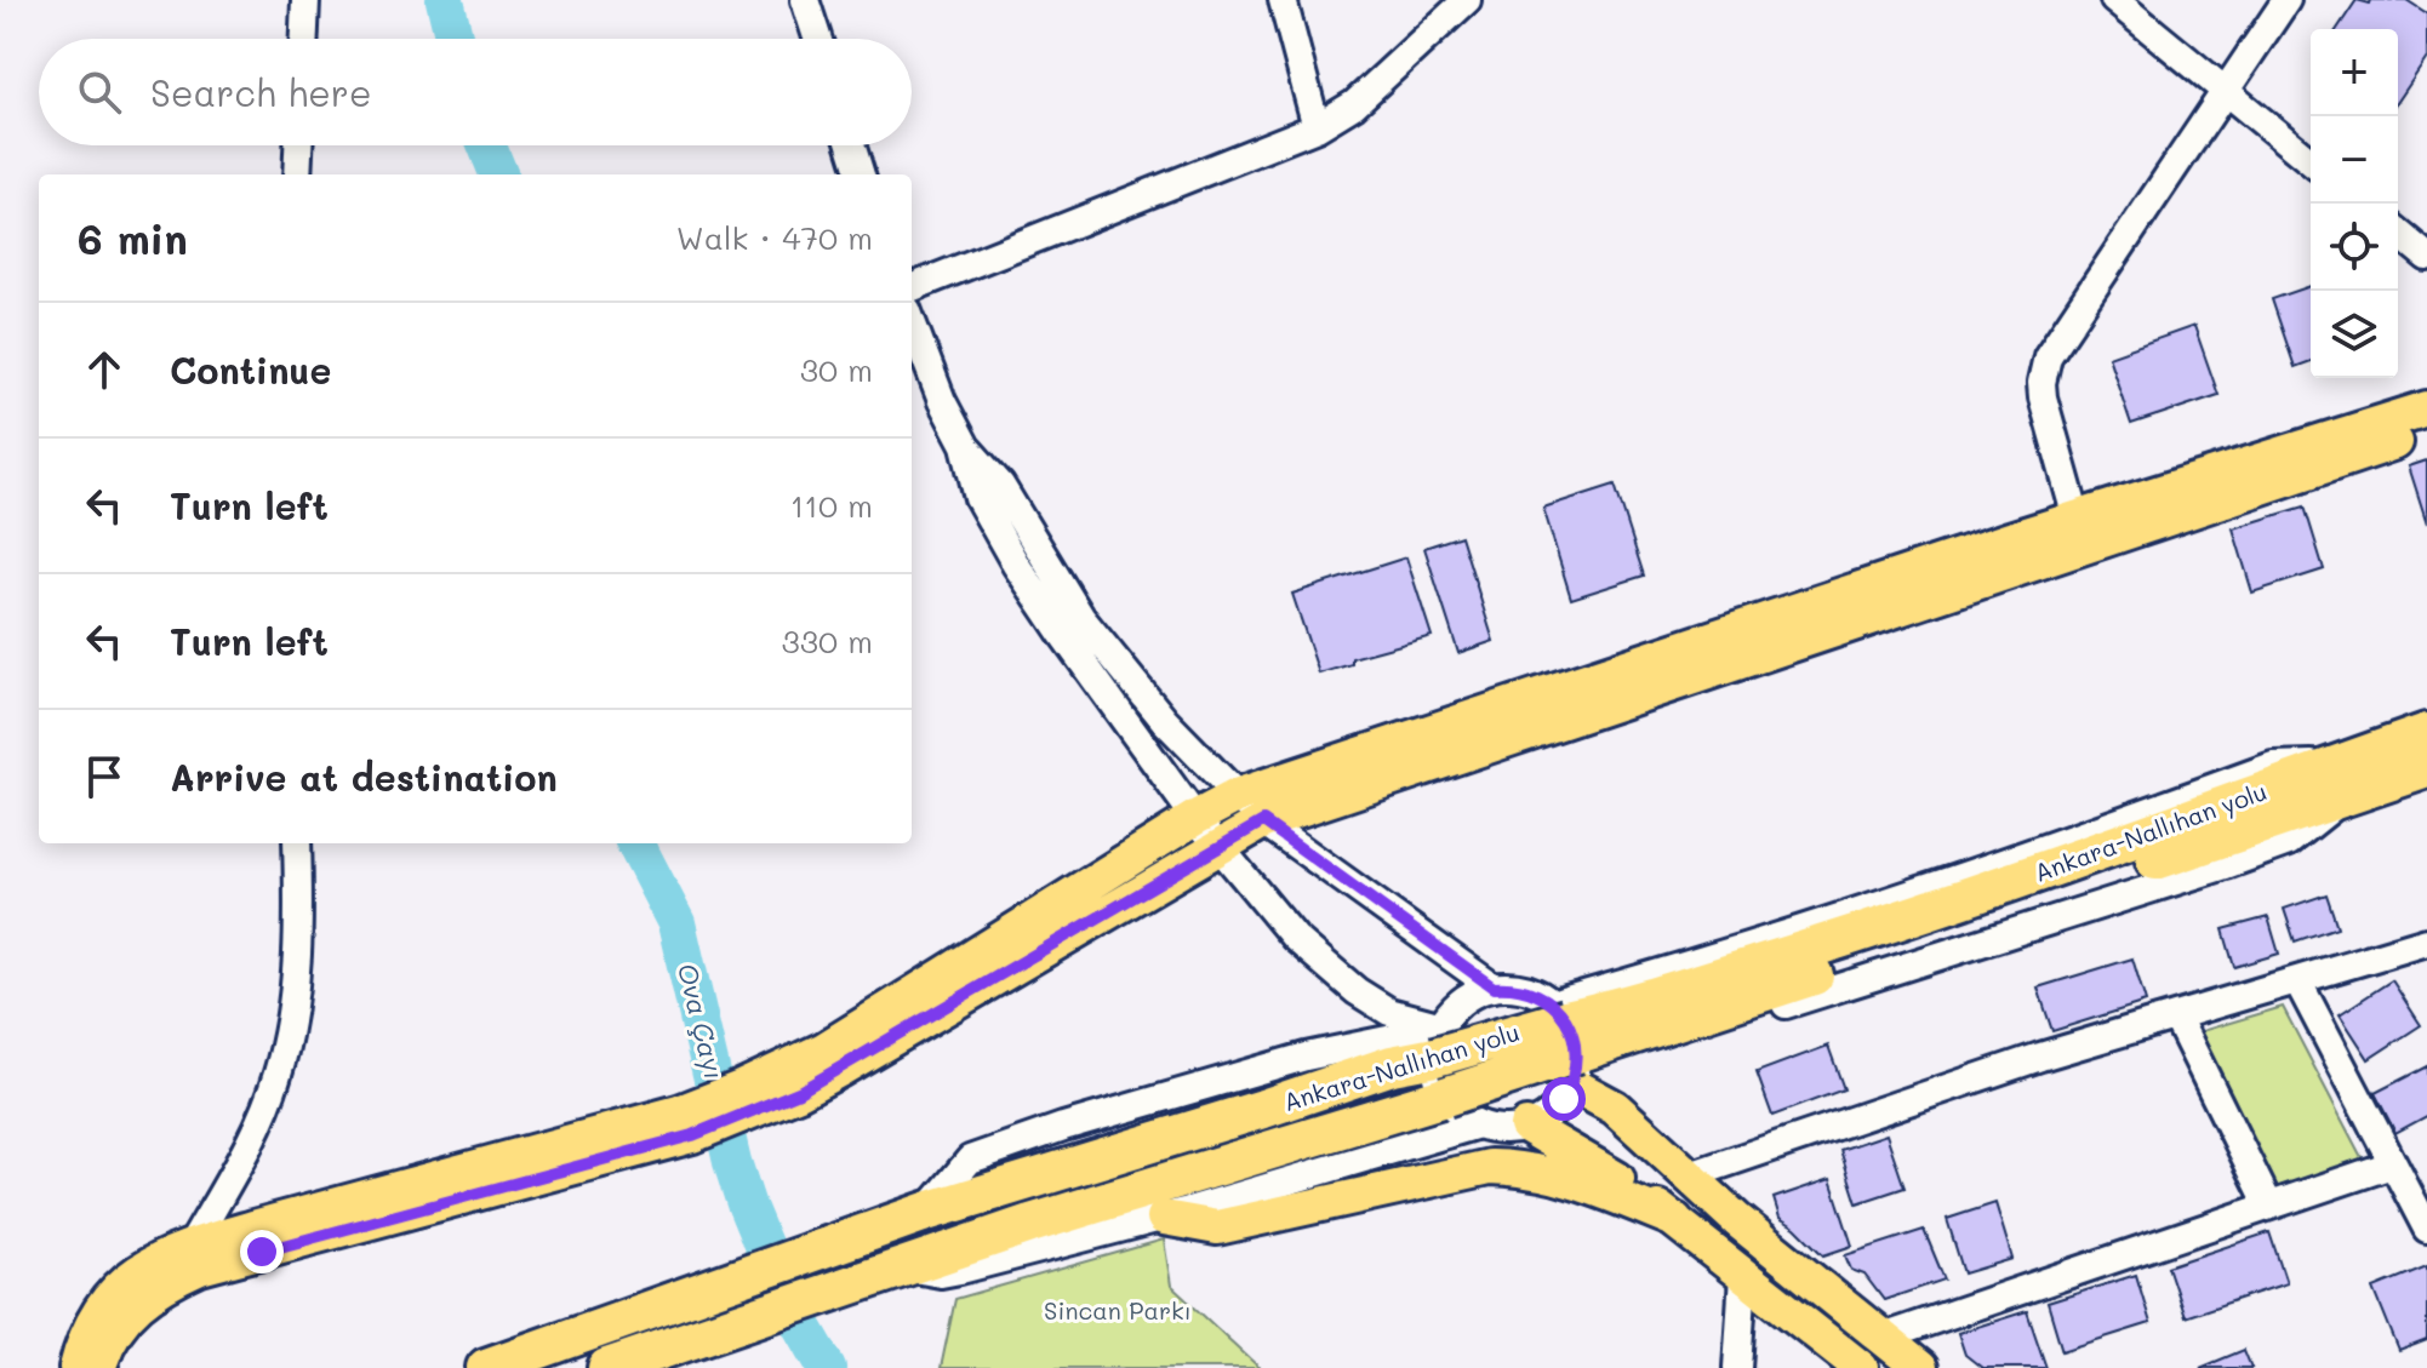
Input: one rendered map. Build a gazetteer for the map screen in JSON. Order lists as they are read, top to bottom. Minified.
{"streets":{"highway":["Ankara-Nallıhan yolu"]},"water":["Ova Çayı"],"parks":["Sincan Parkı"],"page":{"map_buttons":["+","−"],"search":"Search here","heading":["6 min","Walk · 470 m"],"list":[["Continue","30 m"],["Turn left","110 m"],["Turn left","330 m"],"Arrive at destination"]}}
